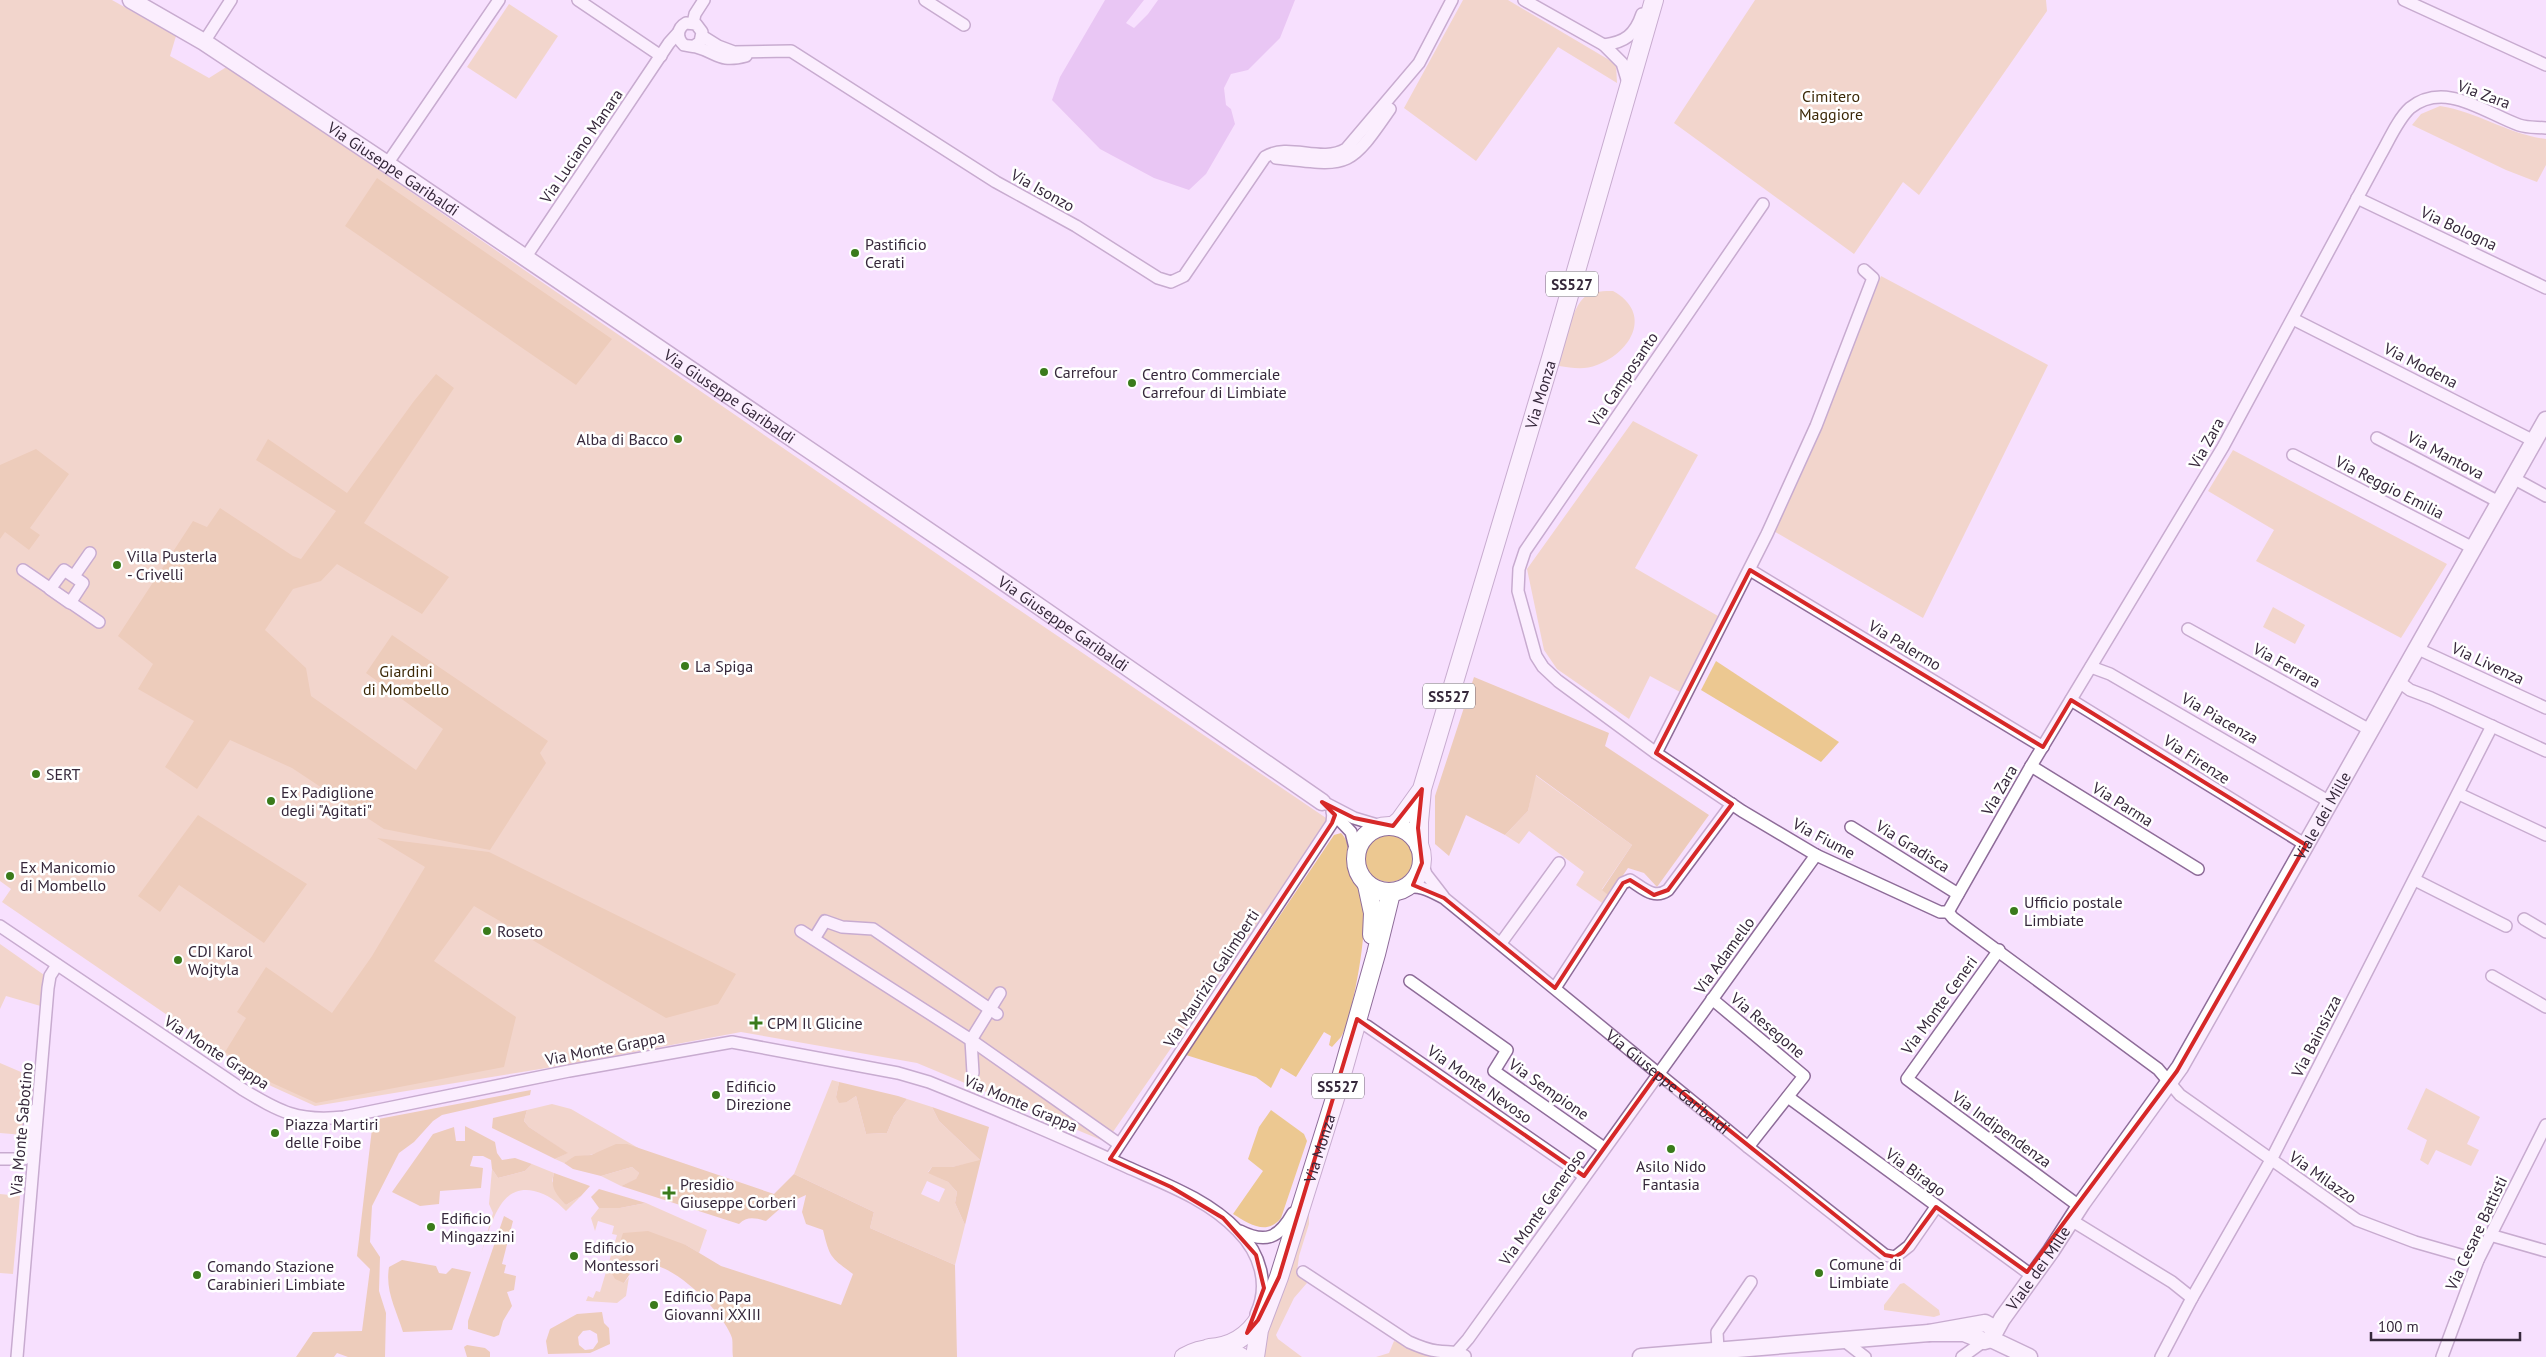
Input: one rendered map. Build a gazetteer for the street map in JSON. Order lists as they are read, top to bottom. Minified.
{"streets":{"main road":["SS527","Via Monza"],"street":["Via Zara","Via Luciano Manara","Via Giuseppe Garibaldi","Via Isonzo","Via Bologna","Via Modena","Via Camposanto","Via Mantova","Via Reggio Emilia","Via Palermo","Via Livenza","Via Ferrara","Via Piacenza","Via Firenze","Via Parma","Viale dei Mille","Via Fiume","Via Gradisca","Via Adamello","Via Maurizio Galimberti","Via Monte Ceneri","Via Resegone","Via Bainsizza","Via Monte Grappa","Via Monte Nevoso","Via Sempione","Via Monte Sabotino","Via Indipendenza","Via Birago","Via Milazzo","Via Monte Generoso","Via Cesare Battisti"]},"crossings":[["Via Zara","Via Bologna"],["Via Zara","Via Modena"],["Via Zara","Via Palermo"],["Via Zara","Via Piacenza"],["Via Zara","Via Firenze"],["Via Zara","Via Parma"],["Via Zara","Via Fiume"],["Via Zara","Via Gradisca"],["Via Luciano Manara","Via Giuseppe Garibaldi"],["Via Luciano Manara","Via Isonzo"],["Via Giuseppe Garibaldi","Via Monza"],["Via Giuseppe Garibaldi","Via Adamello"],["Via Giuseppe Garibaldi","Via Maurizio Galimberti"],["Via Giuseppe Garibaldi","Via Birago"],["Via Giuseppe Garibaldi","Via Monte Generoso"],["SS527","Via Monza"],["Via Modena","Viale dei Mille"],["Via Camposanto","Via Fiume"],["Via Monza","Via Monte Grappa"],["Via Monza","Via Monte Nevoso"],["Via Mantova","Viale dei Mille"],["Via Reggio Emilia","Viale dei Mille"],["Via Livenza","Viale dei Mille"],["Via Ferrara","Viale dei Mille"],["Via Piacenza","Viale dei Mille"],["Via Firenze","Viale dei Mille"],["Viale dei Mille","Via Fiume"],["Viale dei Mille","Via Indipendenza"],["Viale dei Mille","Via Birago"],["Viale dei Mille","Via Milazzo"],["Via Fiume","Via Adamello"],["Via Fiume","Via Monte Ceneri"],["Via Fiume","Via Milazzo"],["Via Adamello","Via Resegone"],["Via Adamello","Via Monte Generoso"],["Via Maurizio Galimberti","Via Monte Grappa"],["Via Monte Ceneri","Via Indipendenza"],["Via Resegone","Via Birago"],["Via Bainsizza","Via Indipendenza"],["Via Bainsizza","Via Milazzo"],["Via Monte Grappa","Via Monte Sabotino"],["Via Monte Nevoso","Via Monte Generoso"],["Via Sempione","Via Monte Generoso"],["Via Milazzo","Via Cesare Battisti"]],"parks":["Cimitero Maggiore","Giardini di Mombello"],"places":{"other":["Pastificio Cerati","Carrefour","Centro Commerciale Carrefour di Limbiate","Alba di Bacco","Villa Pusterla - Crivelli","La Spiga","SERT","Ex Padiglione degli \"Agitati\"","Ex Manicomio di Mombello","Ufficio postale Limbiate","Roseto","CDI Karol Wojtyla","Edificio Direzione","Piazza Martiri delle Foibe","Asilo Nido Fantasia","Edificio Mingazzini","Edificio Montessori","Comune di Limbiate","Comando Stazione Carabinieri Limbiate","Edificio Papa Giovanni XXIII"],"health":["CPM Il Glicine","Presidio Giuseppe Corberi"]},"scale_bar":"100 m"}
